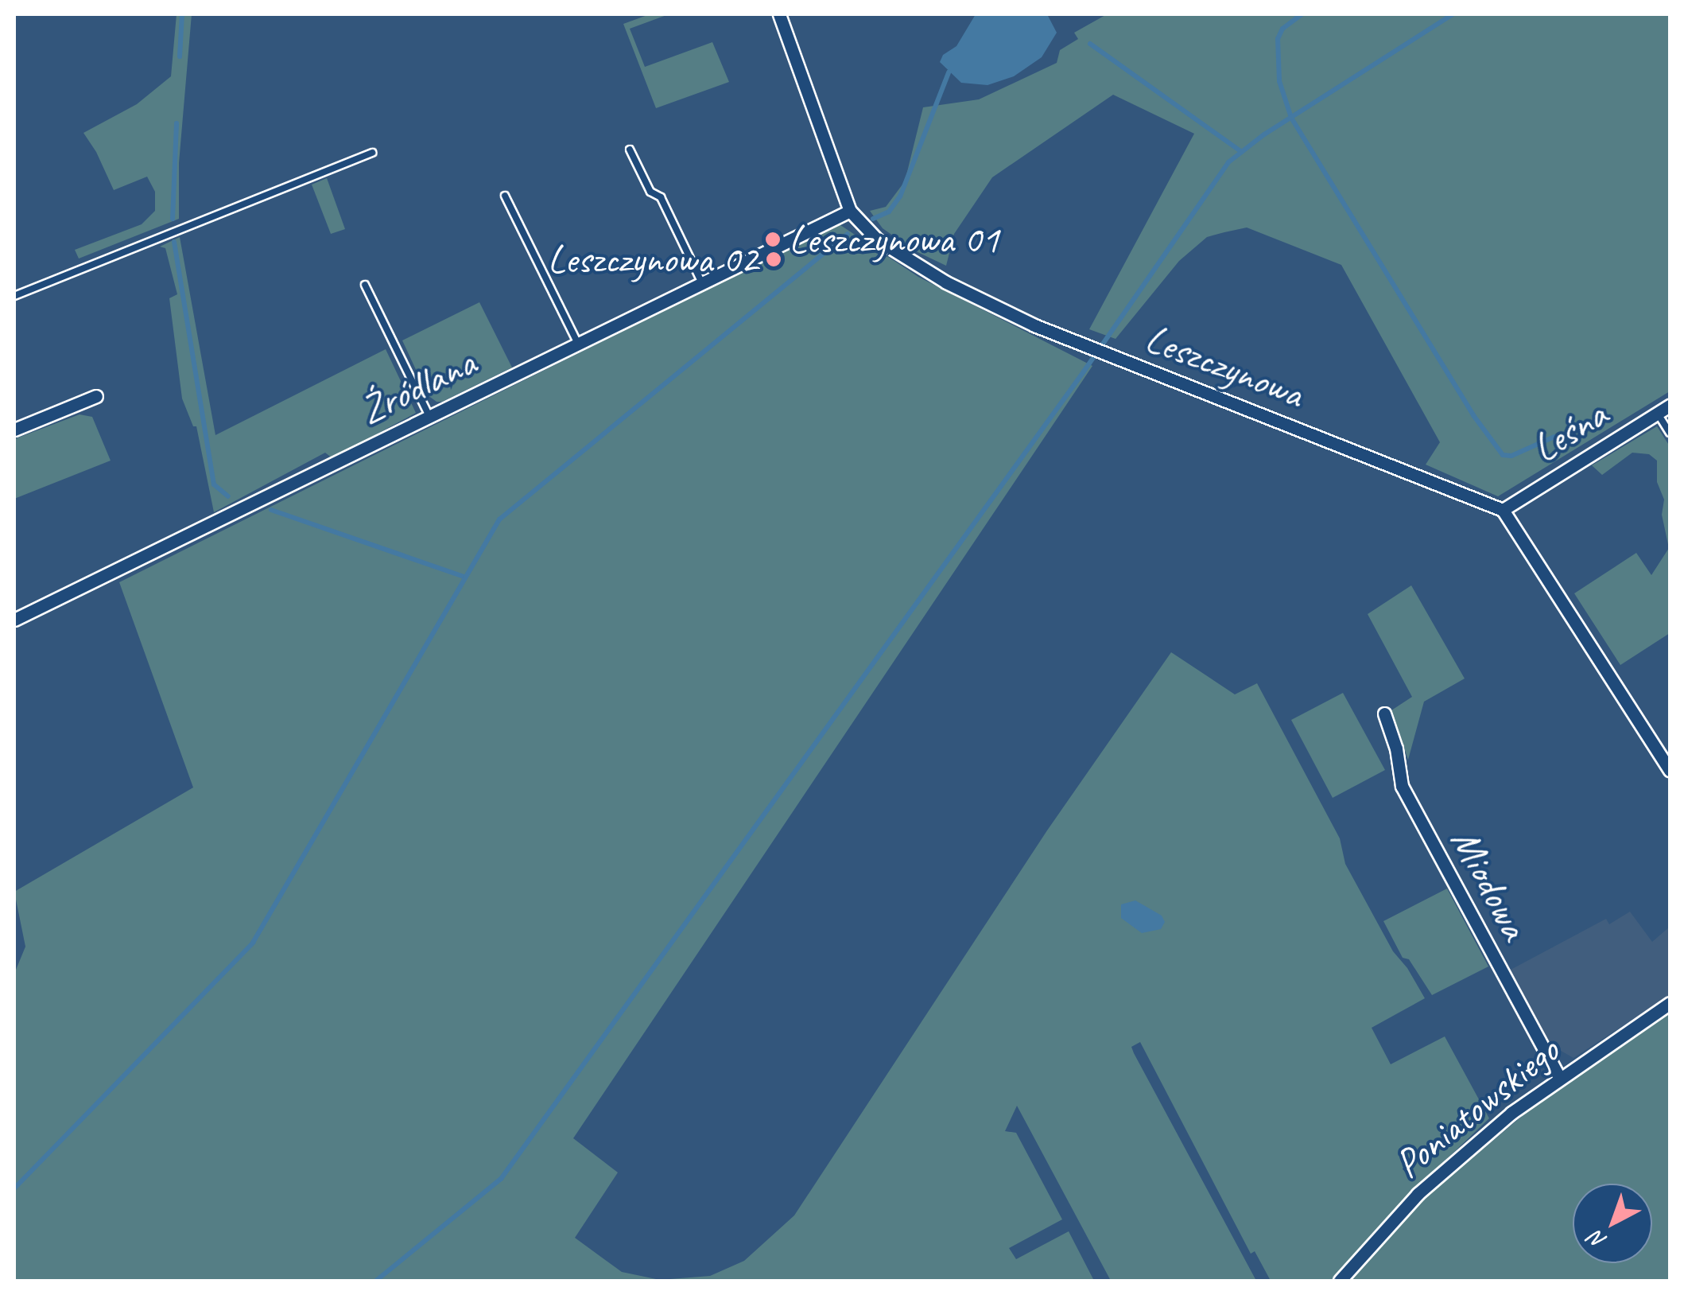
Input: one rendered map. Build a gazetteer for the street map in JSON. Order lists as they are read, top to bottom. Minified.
{"streets":{"street":["Leszczynowa","Źródlana","Leśna","Miodowa","Poniatowskiego"]},"crossings":[["Leszczynowa","Źródlana"],["Leszczynowa","Leśna"],["Miodowa","Poniatowskiego"]],"places":["Leszczynowa 01","Leszczynowa 02"],"north":"bottom left"}
